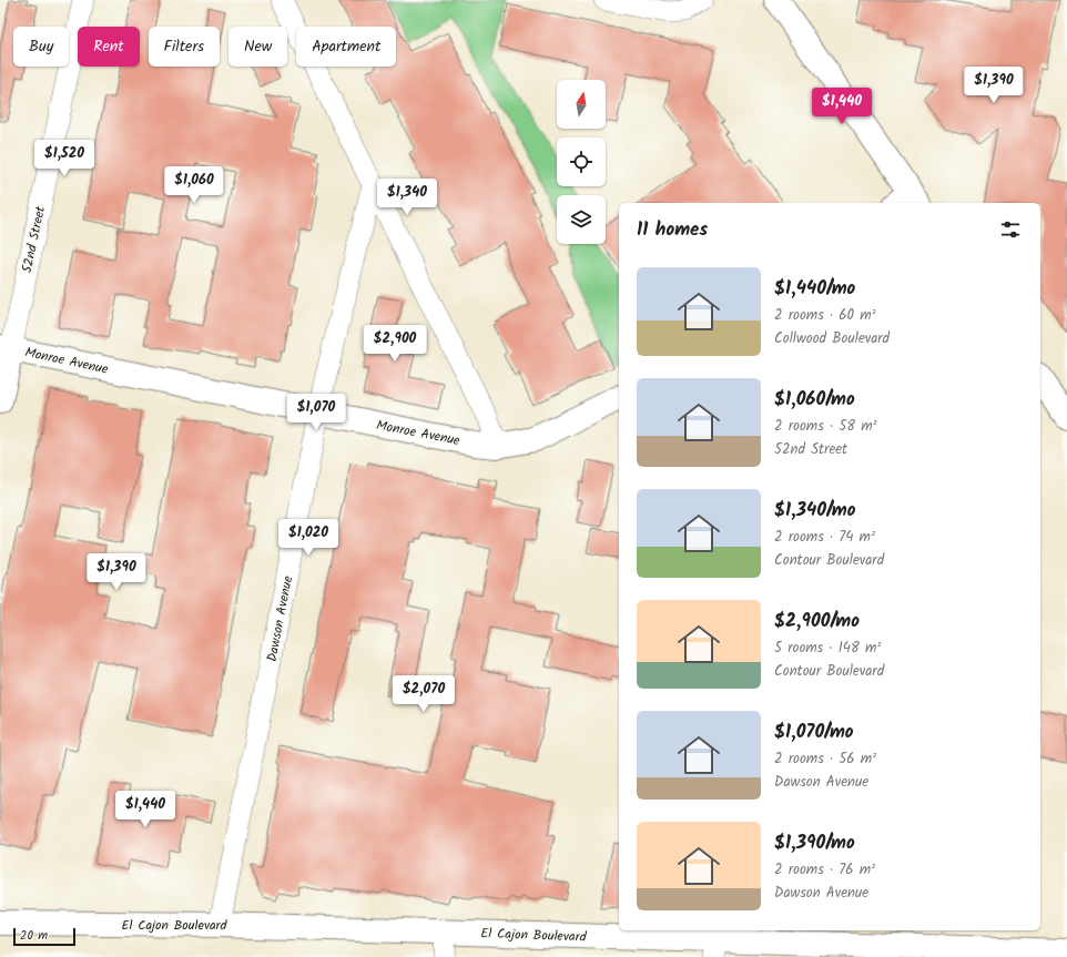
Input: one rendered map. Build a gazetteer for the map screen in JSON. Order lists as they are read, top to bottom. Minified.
{"streets":{"main road":["52nd Street","Monroe Avenue","El Cajon Boulevard"],"street":["Dawson Avenue"]},"crossings":[["52nd Street","Monroe Avenue"],["Monroe Avenue","Dawson Avenue"],["Dawson Avenue","El Cajon Boulevard"]],"scale_bar":"20 m","north":"top","page":{"chip":["Buy","Rent","Filters","New","Apartment"],"price":["$1,390","$1,440","$1,520","$1,060","$1,340","$2,900","$1,070","$1,020","$1,390","$2,070","$1,440"],"heading":"11 homes","list":[{"name":"$1,440/mo","note":"2 rooms · 60 m² · Collwood Boulevard"},{"name":"$1,060/mo","note":"2 rooms · 58 m² · 52nd Street"},{"name":"$1,340/mo","note":"2 rooms · 74 m² · Contour Boulevard"},{"name":"$2,900/mo","note":"5 rooms · 148 m² · Contour Boulevard"},{"name":"$1,070/mo","note":"2 rooms · 56 m² · Dawson Avenue"},{"name":"$1,390/mo","note":"2 rooms · 76 m² · Dawson Avenue"}],"scale":"20 m"}}
